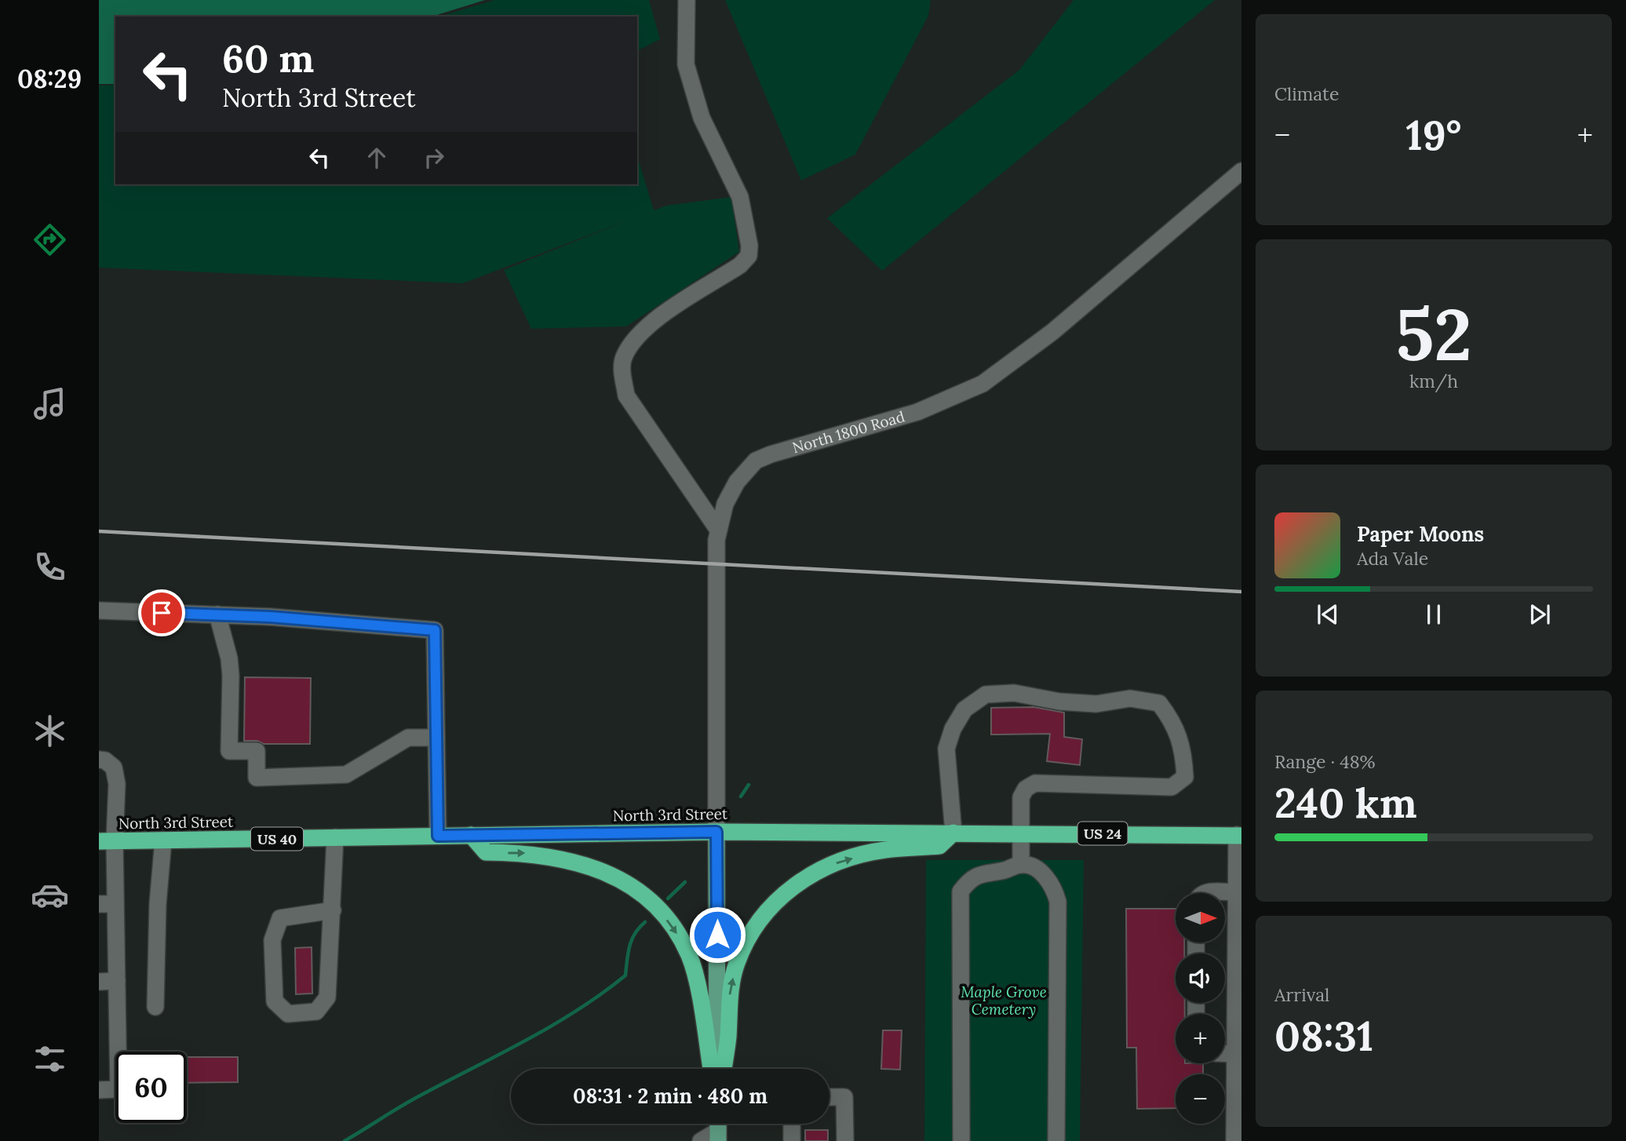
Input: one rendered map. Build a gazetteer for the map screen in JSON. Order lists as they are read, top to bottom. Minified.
{"streets":{"highway":["North 3rd Street","US 24","US 40"],"street":["North 1800 Road"]},"crossings":[["North 1800 Road","North 3rd Street"]],"parks":["Maple Grove Cemetery"],"north":"right","page":{"tabs":"08:29","tile":["Climate",["52","km/h"],["Range · 48%","240 km"],["Arrival","08:31"]],"turn":["60 m","North 3rd Street"],"heat":["−","19°","+"],"song":["Paper Moons","Ada Vale"],"map_buttons":["+","−"],"limit":"60","trip":"08:31 · 2 min · 480 m"}}
